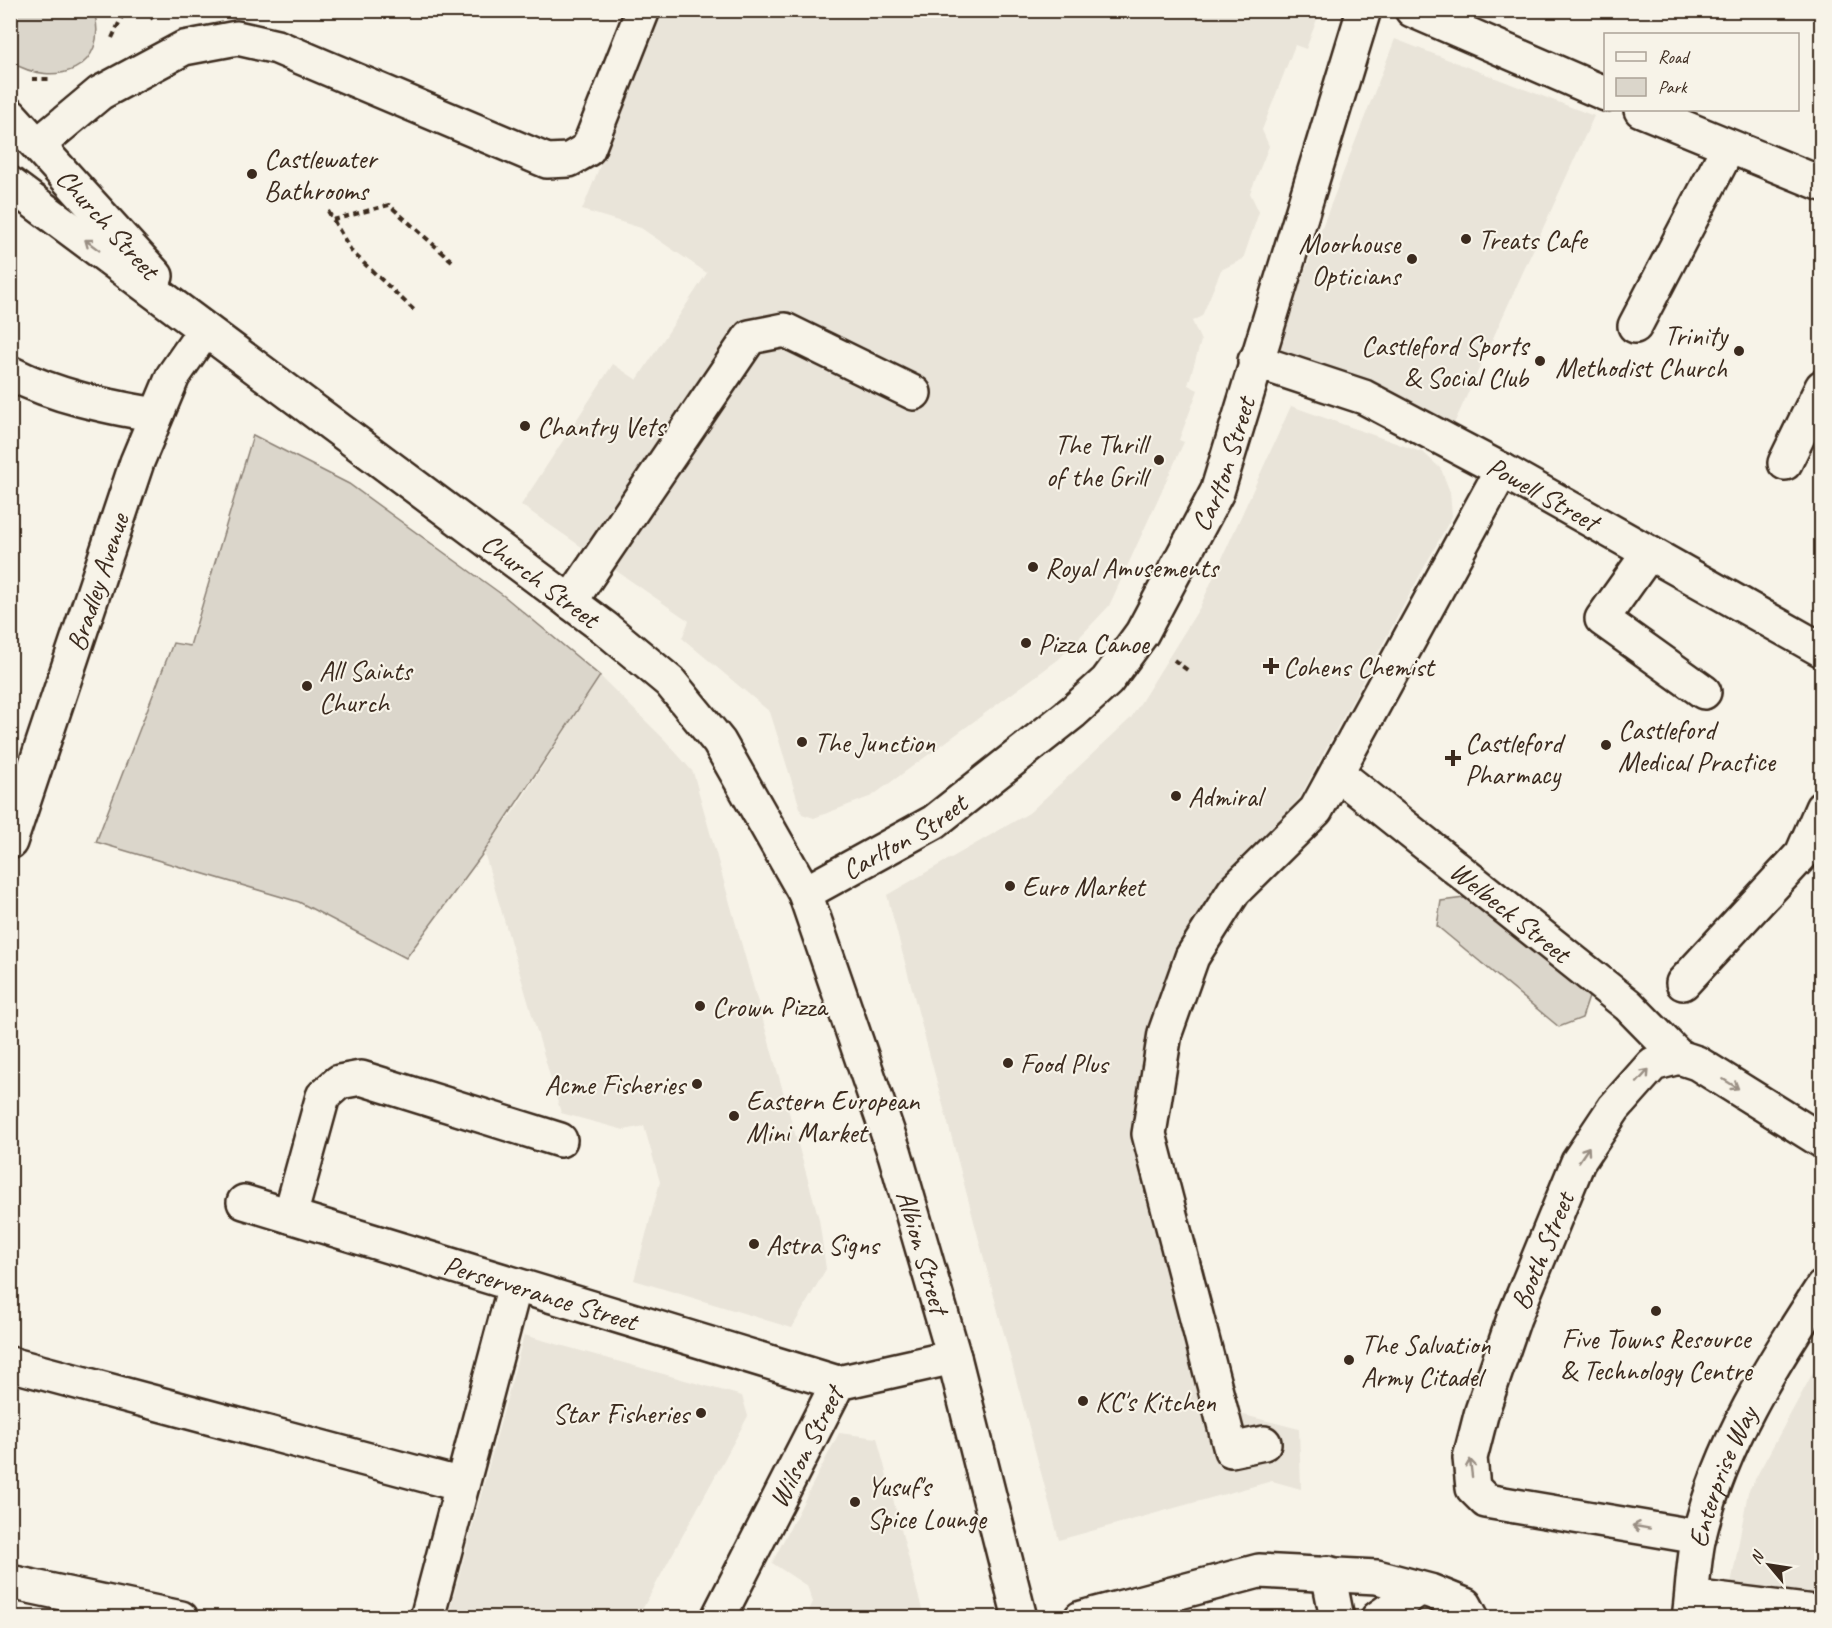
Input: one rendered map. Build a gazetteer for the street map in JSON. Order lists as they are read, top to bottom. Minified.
{"streets":{"street":["Church Street","Carlton Street","Powell Street","Bradley Avenue","Welbeck Street","Booth Street","Albion Street","Perserverance Street","Wilson Street","Enterprise Way"]},"crossings":[["Church Street","Carlton Street"],["Church Street","Bradley Avenue"],["Church Street","Albion Street"],["Carlton Street","Powell Street"],["Carlton Street","Albion Street"],["Welbeck Street","Booth Street"],["Booth Street","Enterprise Way"],["Albion Street","Wilson Street"],["Perserverance Street","Wilson Street"]],"places":{"other":["Castlewater Bathrooms","Treats Cafe","Moorhouse Opticians","Trinity Methodist Church","Castleford Sports & Social Club","Chantry Vets","The Thrill of the Grill","Royal Amusements","Pizza Canoe","All Saints Church","The Junction","Castleford Medical Practice","Admiral","Euro Market","Crown Pizza","Food Plus","Acme Fisheries","Eastern European Mini Market","Astra Signs","Five Towns Resource & Technology Centre","The Salvation Army Citadel","KC's Kitchen","Star Fisheries","Yusuf's Spice Lounge"],"health":["Cohens Chemist","Castleford Pharmacy"]},"legend":["Road","Park"],"north":"top left"}
